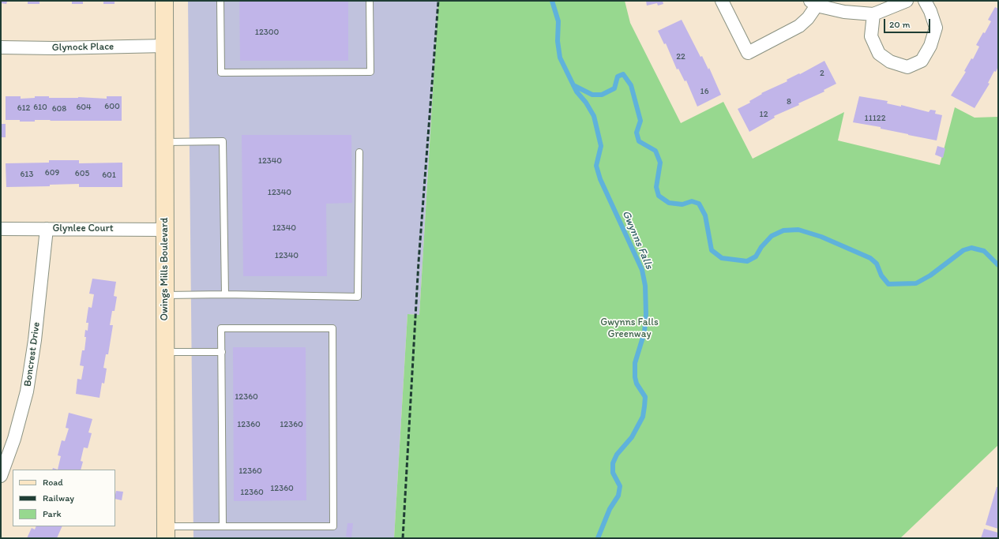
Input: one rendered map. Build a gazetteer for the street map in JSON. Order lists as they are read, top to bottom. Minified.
{"streets":{"main road":["Owings Mills Boulevard"],"street":["Glynock Place","Glynlee Court","Boncrest Drive"]},"crossings":[["Glynock Place","Owings Mills Boulevard"],["Glynlee Court","Owings Mills Boulevard"],["Glynlee Court","Boncrest Drive"]],"water":["Gwynns Falls"],"parks":["Gwynns Falls Greenway"],"house_numbers":["12300","22","2","16","8","600","610","604","612","608","12","11122","12340","609","605","613","601","12340","12340","12340","12360","12360","12360","12360","12360","12360"],"legend":["Road","Railway","Park"],"scale_bar":"20 m"}
